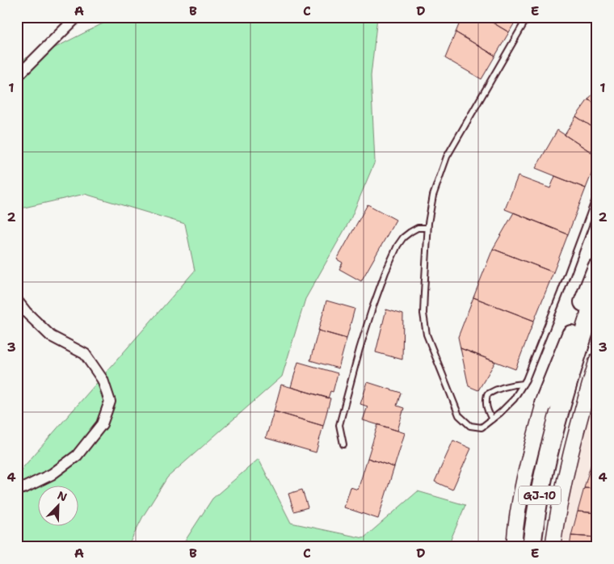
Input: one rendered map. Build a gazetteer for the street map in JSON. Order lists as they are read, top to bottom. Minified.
{"streets":{"highway":["GJ-10"]},"north":"top right","grid":{"columns":["A","B","C","D","E"],"rows":["1","2","3","4"]}}
